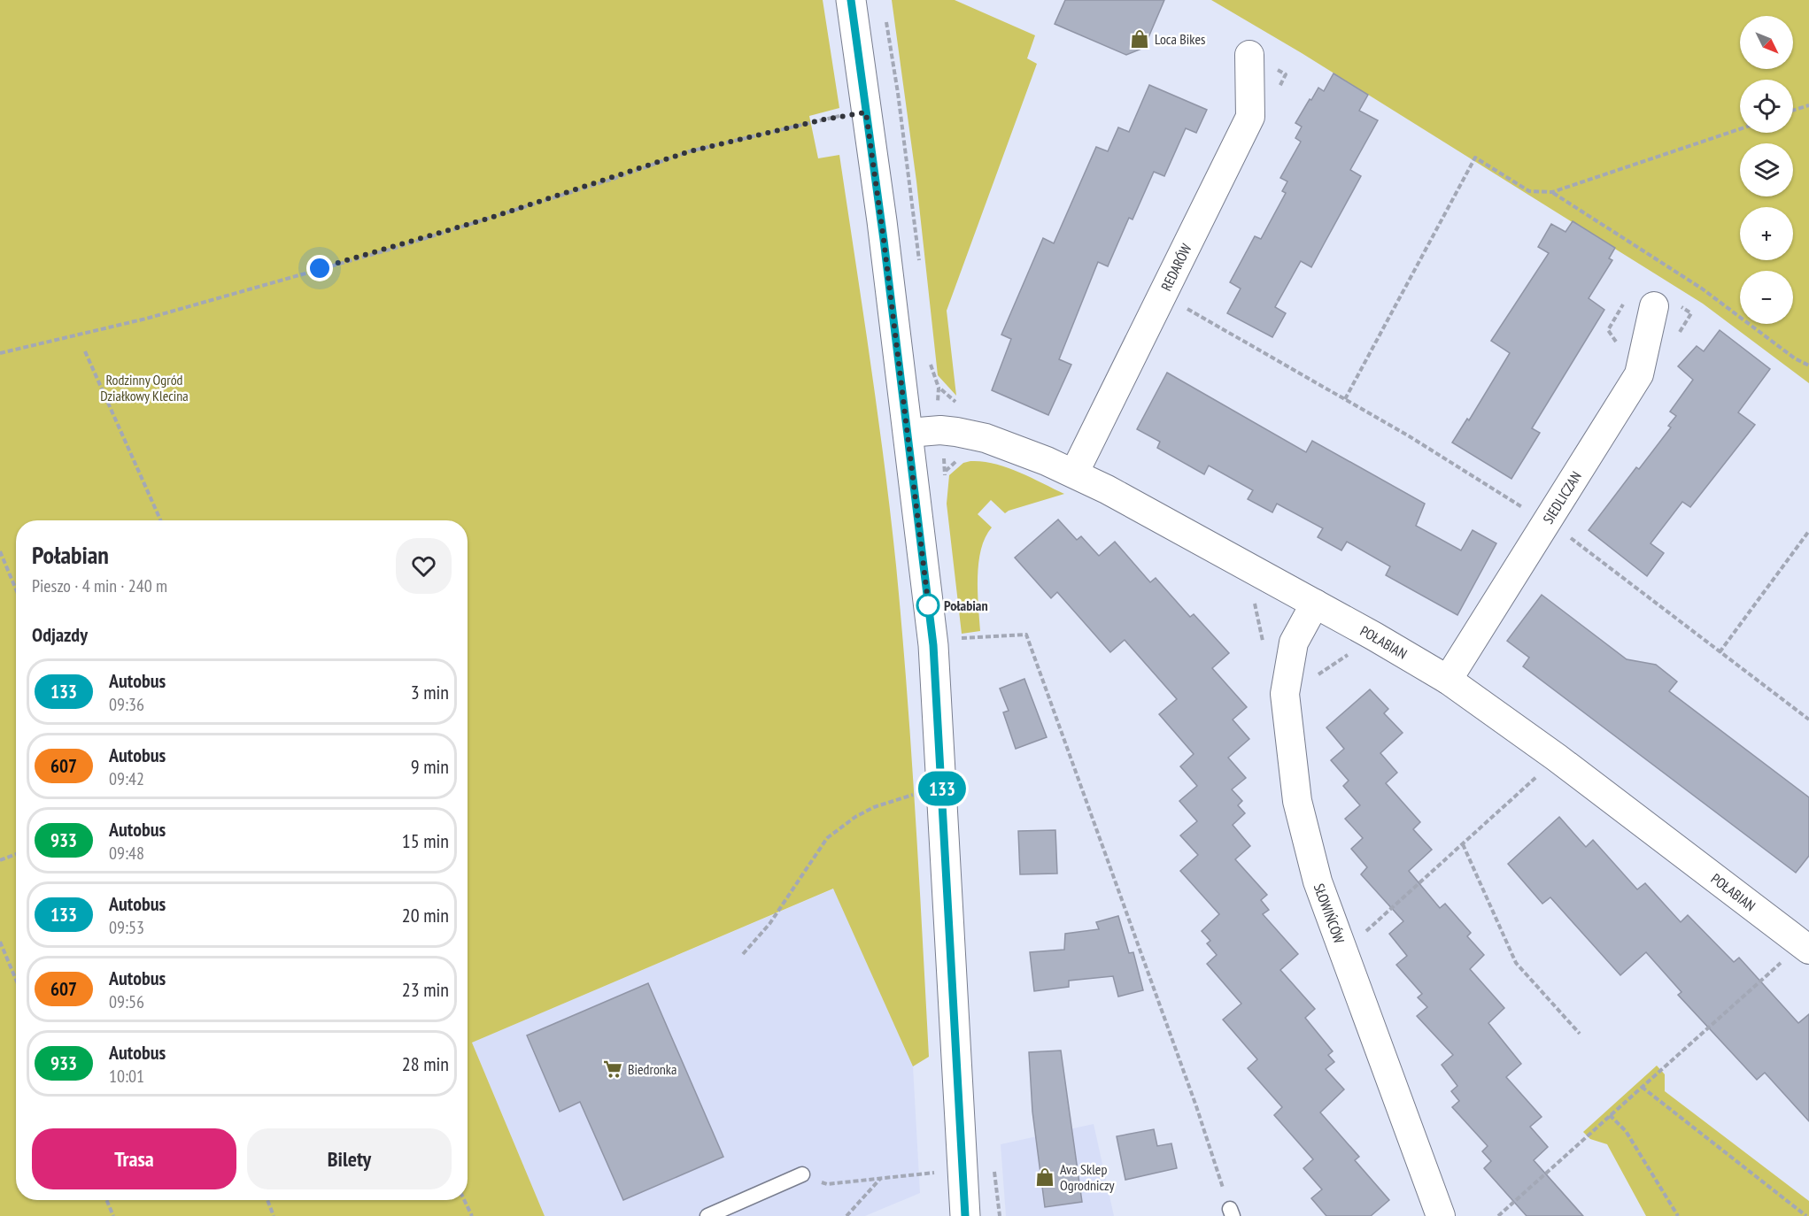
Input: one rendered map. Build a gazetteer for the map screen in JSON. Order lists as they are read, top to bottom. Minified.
{"streets":{"street":["REDARÓW","SIEDLICZAN","POŁABIAN","SŁOWIŃCÓW"]},"crossings":[["REDARÓW","POŁABIAN"],["SIEDLICZAN","POŁABIAN"],["POŁABIAN","SŁOWIŃCÓW"]],"parks":["Rodzinny Ogród Działkowy Klecina"],"places":{"shop":["Loca Bikes","Ava Sklep Ogrodniczy"],"other":["Połabian"],"supermarket":["Biedronka"]},"lines":["bus line 133"],"north":"bottom right","page":{"on_map":"133","map_buttons":["+","−"],"heading":[["Połabian","Pieszo · 4 min · 240 m"],"Odjazdy"],"list":[{"mark":"133","name":"Autobus","note":"09:36","value":"3 min"},{"mark":"607","name":"Autobus","note":"09:42","value":"9 min"},{"mark":"933","name":"Autobus","note":"09:48","value":"15 min"},{"mark":"133","name":"Autobus","note":"09:53","value":"20 min"},{"mark":"607","name":"Autobus","note":"09:56","value":"23 min"},{"mark":"933","name":"Autobus","note":"10:01","value":"28 min"}],"buttons":["Trasa","Bilety"]}}
